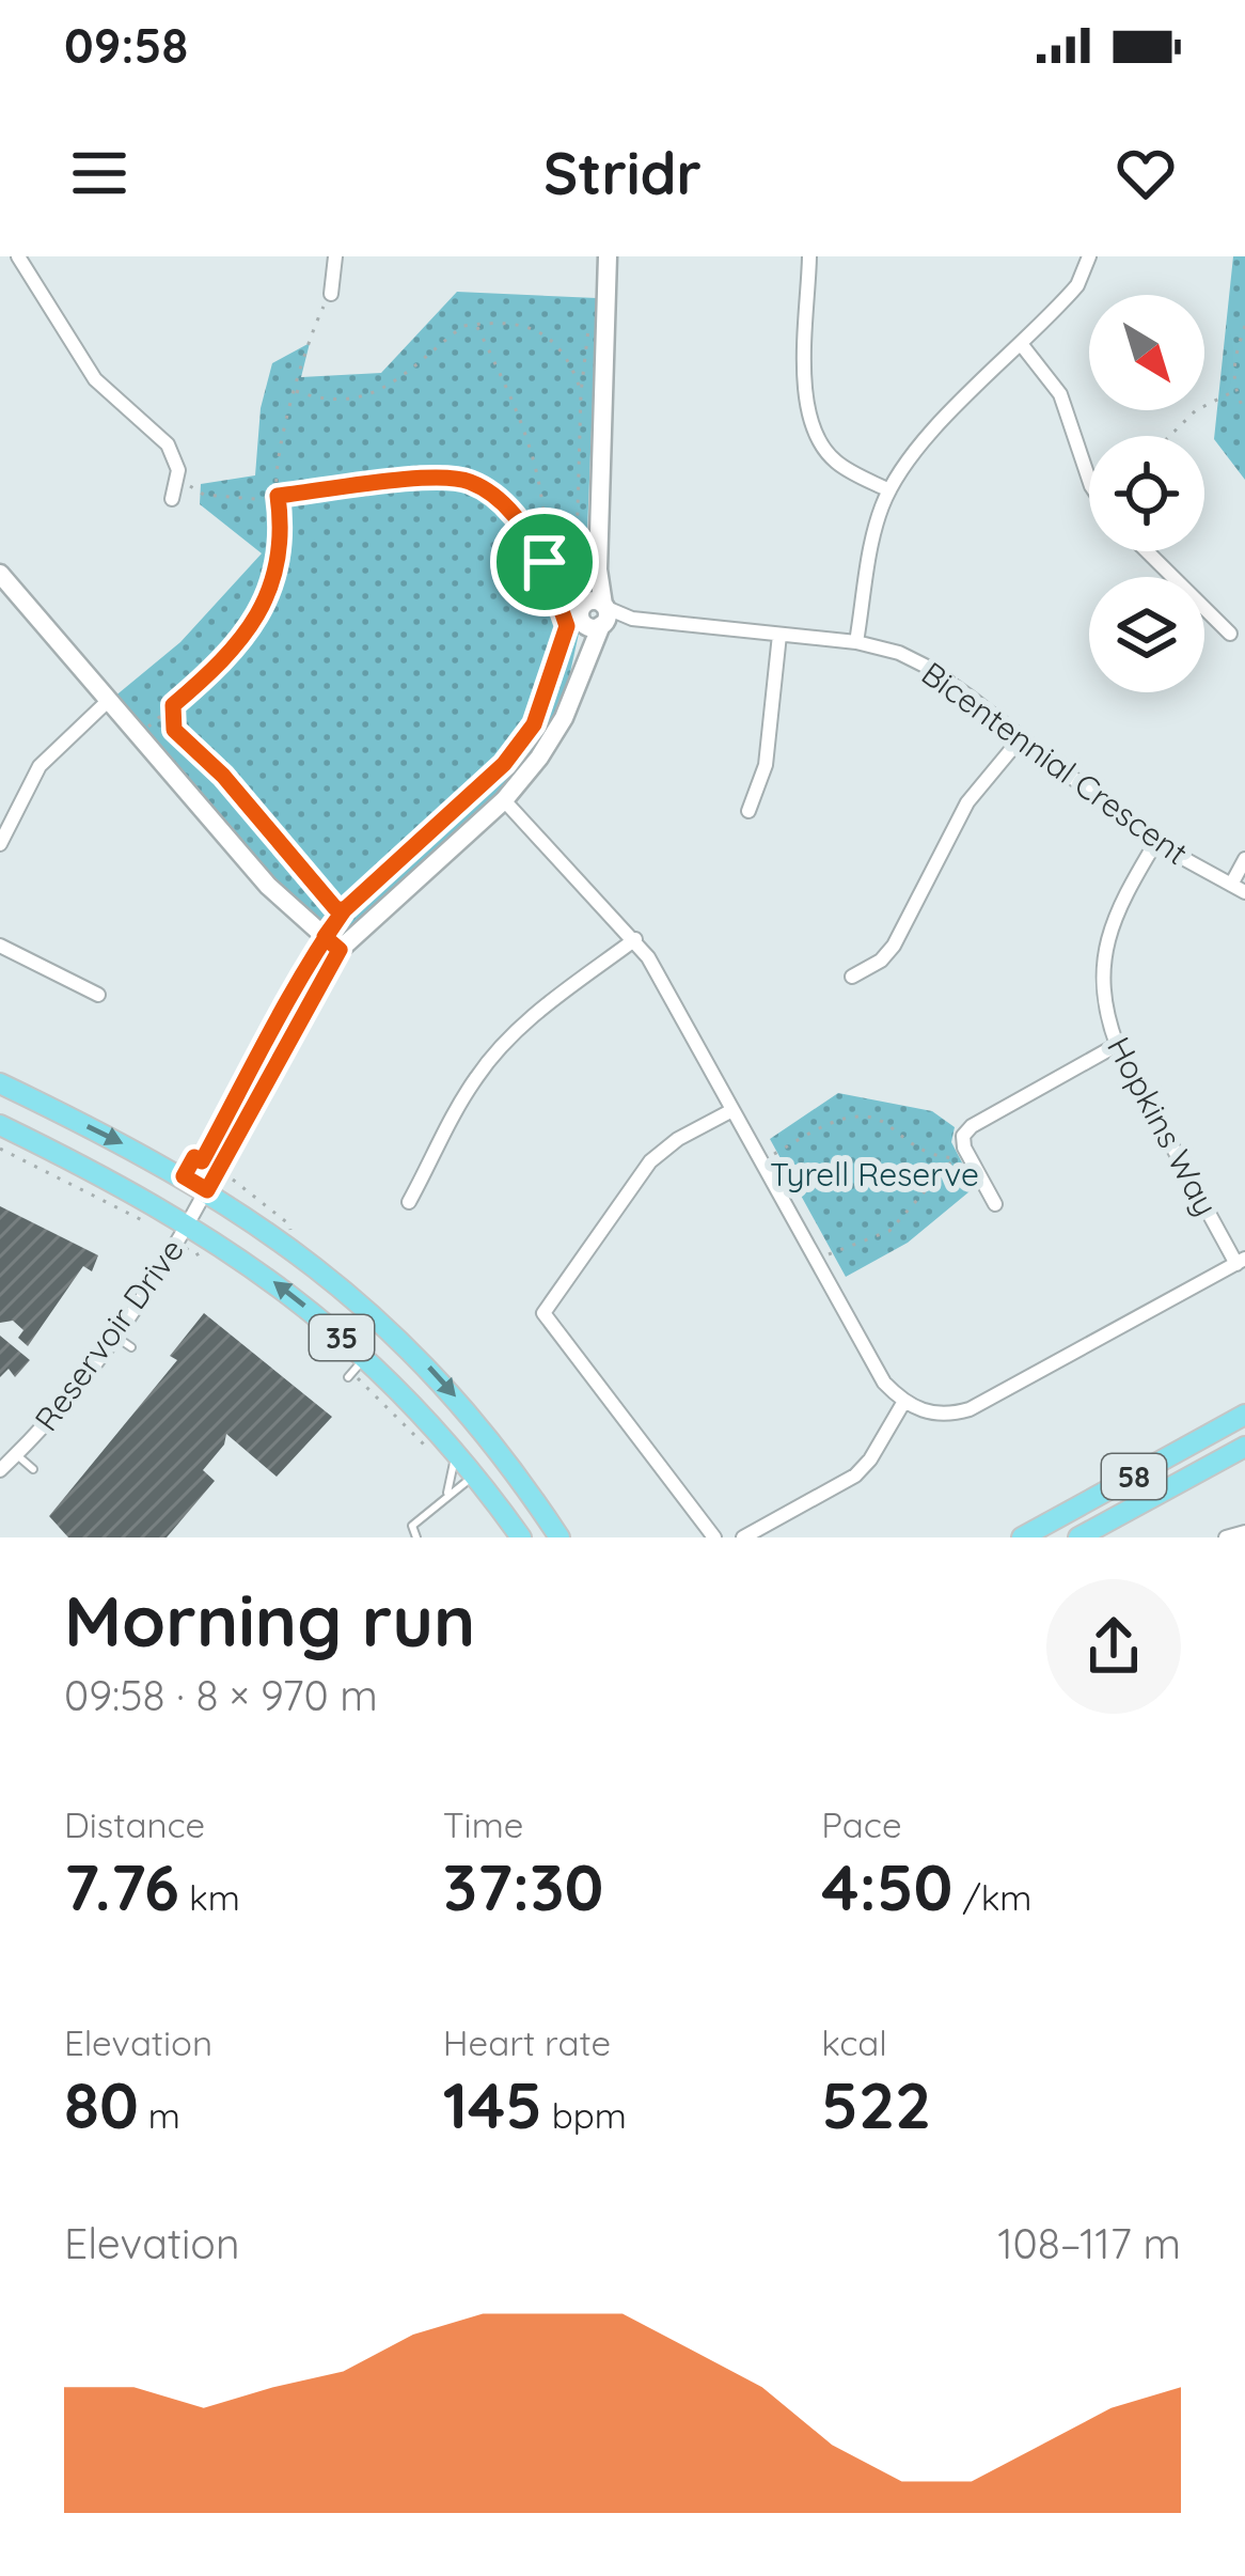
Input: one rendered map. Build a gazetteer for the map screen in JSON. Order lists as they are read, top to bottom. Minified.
{"streets":{"main road":["35","58"],"street":["Bicentennial Crescent","Hopkins Way","Reservoir Drive"]},"crossings":[["Bicentennial Crescent","Hopkins Way"],["Reservoir Drive","35"]],"parks":["Tyrell Reserve"],"north":"bottom right","page":{"status":"09:58","header":"Stridr","heading":["Morning run","09:58 · 8 × 970 m"],"stats":[["Distance","7.76 km"],["Time","37:30"],["Pace","4:50 /km"],["Elevation","80 m"],["Heart rate","145 bpm"],["kcal","522"]],"chart":["Elevation","108–117 m"]}}
